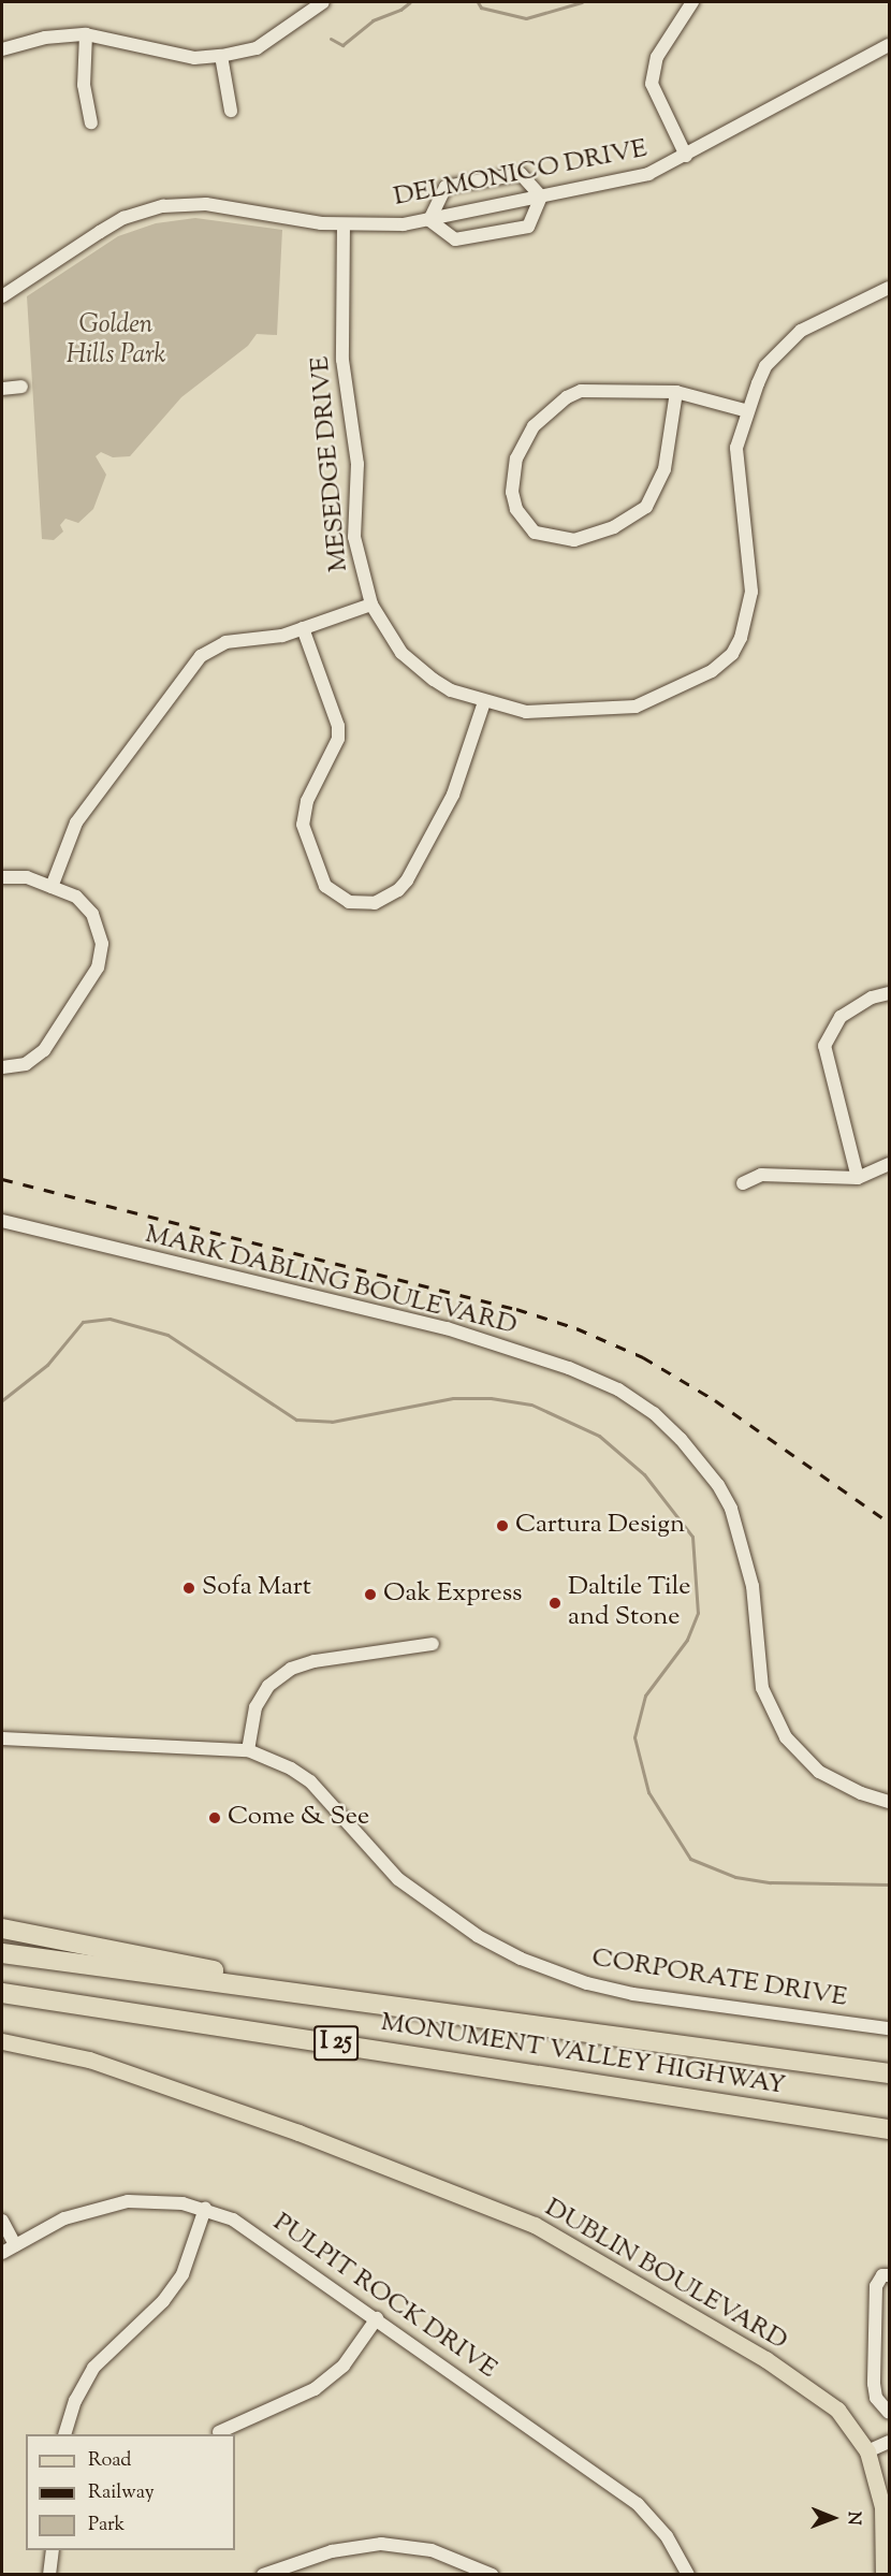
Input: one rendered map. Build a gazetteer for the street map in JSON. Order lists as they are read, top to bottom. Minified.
{"streets":{"highway":["I 25","MONUMENT VALLEY HIGHWAY"],"main road":["DUBLIN BOULEVARD"],"street":["DELMONICO DRIVE","MESEDGE DRIVE","MARK DABLING BOULEVARD","CORPORATE DRIVE","PULPIT ROCK DRIVE"]},"crossings":[["DELMONICO DRIVE","MESEDGE DRIVE"]],"parks":["Golden Hills Park"],"places":["Cartura Design","Sofa Mart","Oak Express","Daltile Tile and Stone","Come & See"],"legend":["Road","Railway","Park"],"north":"right"}
